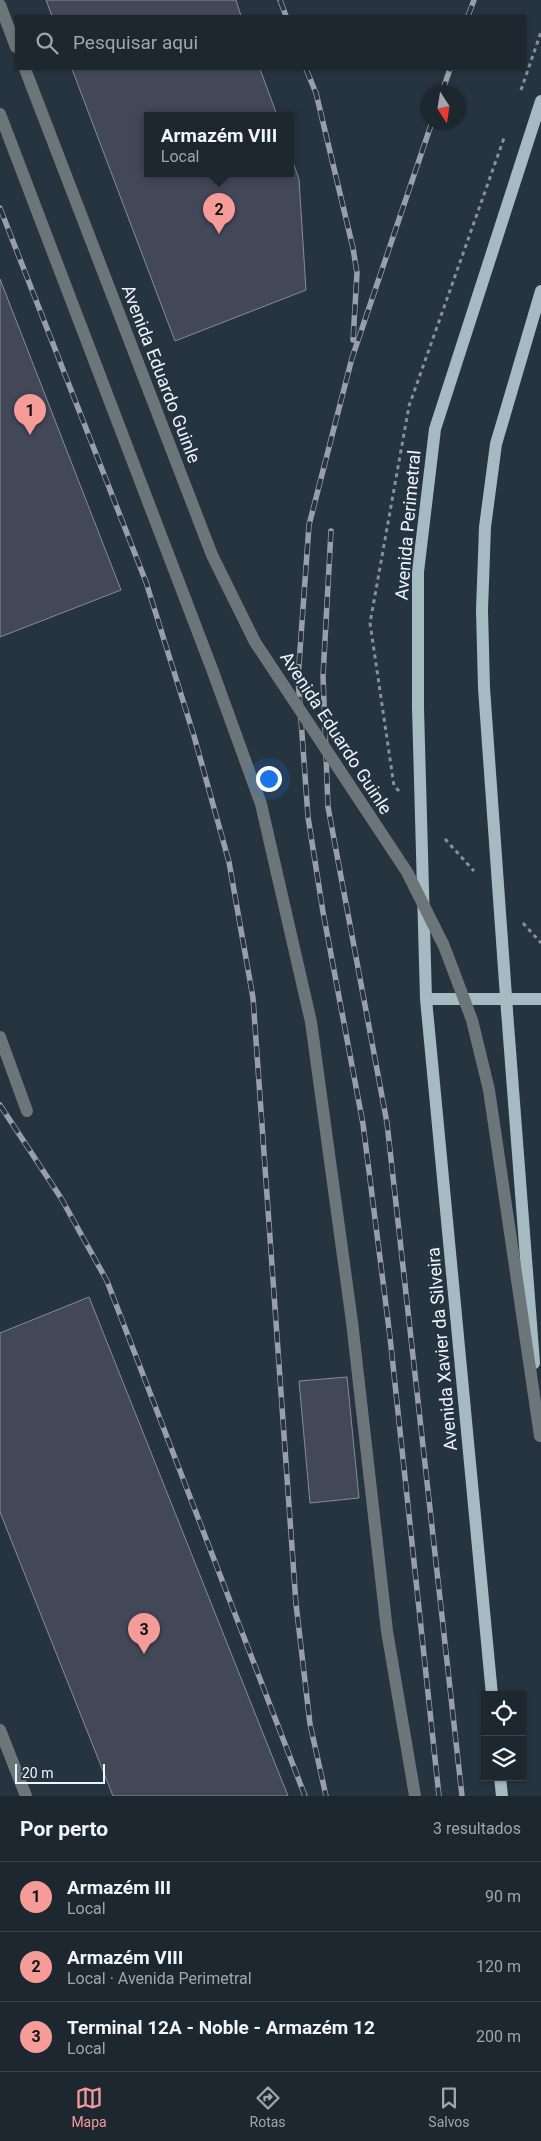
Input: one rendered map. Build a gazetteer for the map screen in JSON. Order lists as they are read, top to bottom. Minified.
{"streets":{"main road":["Avenida Perimetral","Avenida Xavier da Silveira"],"lane":["Avenida Eduardo Guinle"]},"crossings":[["Avenida Perimetral","Avenida Xavier da Silveira"]],"scale_bar":"20 m","north":"bottom","page":{"search":"Pesquisar aqui","popup":["Armazém VIII","Local"],"pins":["2","1","3"],"scale":"20 m","heading":["Por perto","3 resultados"],"list":[{"mark":"1","name":"Armazém III","note":"Local","value":"90 m"},{"mark":"2","name":"Armazém VIII","note":"Local · Avenida Perimetral","value":"120 m"},{"mark":"3","name":"Terminal 12A - Noble - Armazém 12","note":"Local","value":"200 m"}],"nav":["Mapa","Rotas","Salvos"]}}
